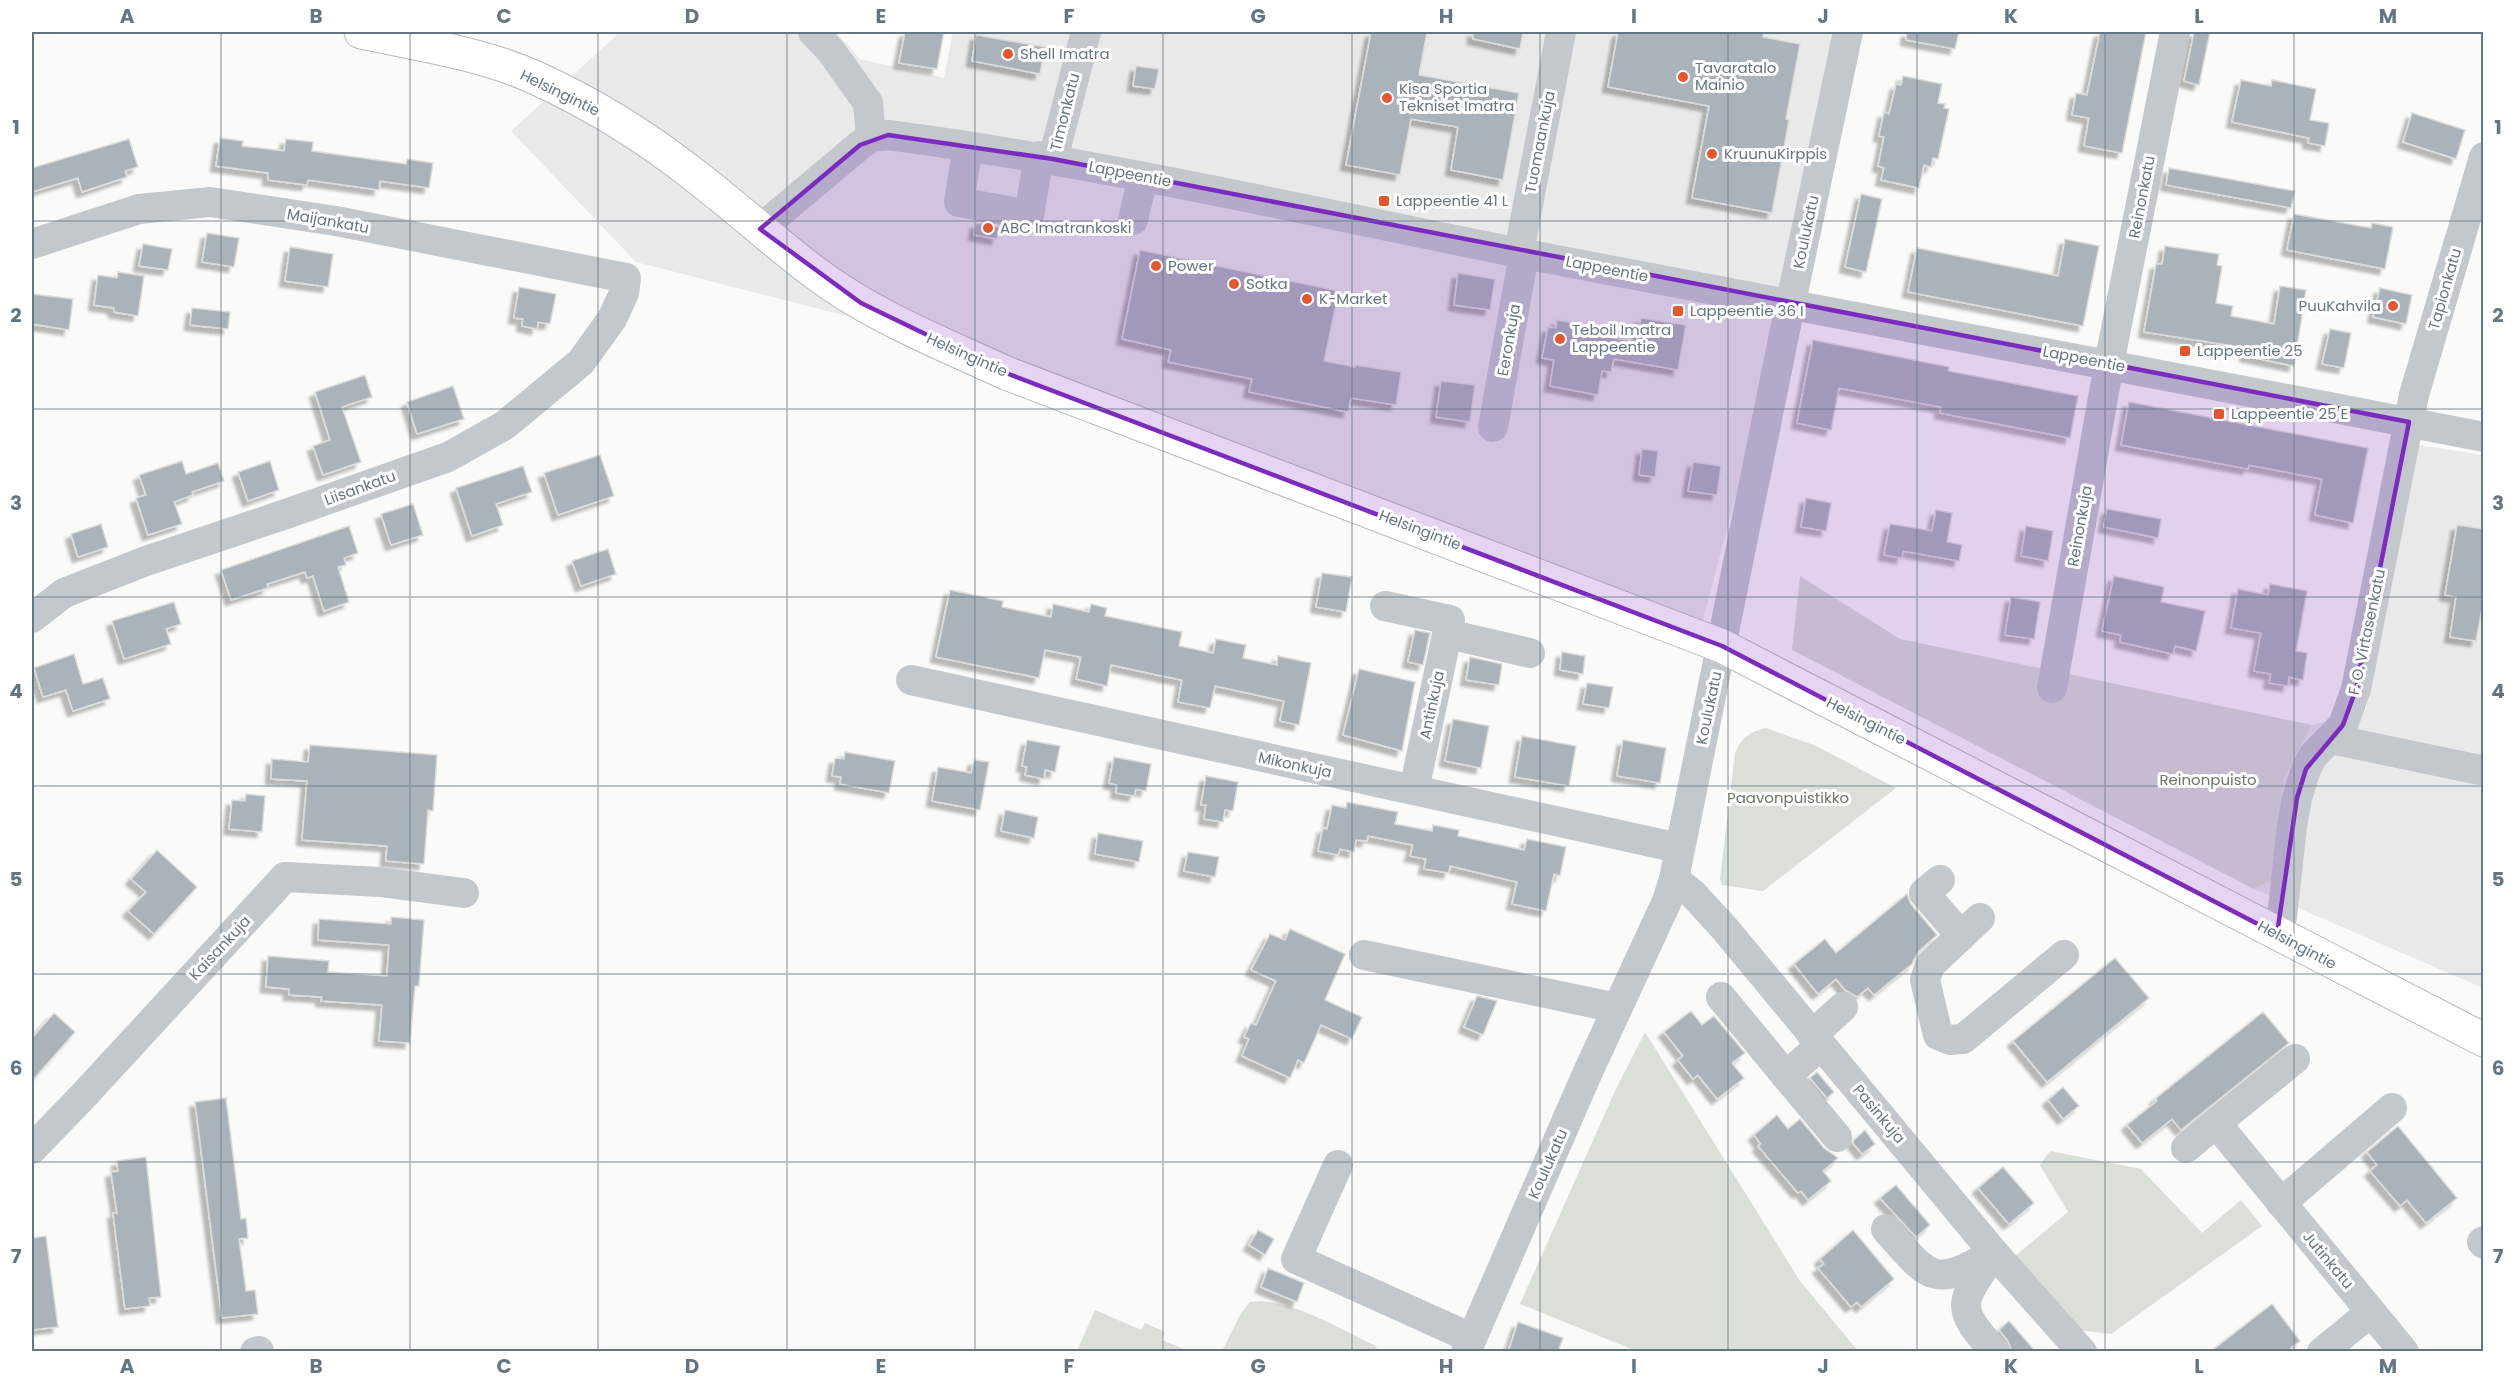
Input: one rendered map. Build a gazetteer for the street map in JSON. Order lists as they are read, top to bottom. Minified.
{"streets":{"main road":["Helsingintie"],"street":["Timonkatu","Tuomaankuja","Lappeentie","Reinonkatu","Maijankatu","Koulukatu","Tapionkatu","Eeronkuja","Liisankatu","Reinonkuja","F. O. Virtasenkatu","Antinkuja","Mikonkuja","Kaisankuja","Pasinkuja","Jutinkatu"]},"crossings":[["Helsingintie","Koulukatu"],["Helsingintie","F. O. Virtasenkatu"],["Timonkatu","Lappeentie"],["Tuomaankuja","Lappeentie"],["Tuomaankuja","Eeronkuja"],["Lappeentie","Reinonkatu"],["Lappeentie","Koulukatu"],["Lappeentie","Tapionkatu"],["Lappeentie","Eeronkuja"],["Lappeentie","Reinonkuja"],["Lappeentie","F. O. Virtasenkatu"],["Reinonkatu","Reinonkuja"],["Maijankatu","Liisankatu"],["Koulukatu","Mikonkuja"],["Koulukatu","Pasinkuja"],["Tapionkatu","F. O. Virtasenkatu"],["Antinkuja","Mikonkuja"]],"parks":["Reinonpuisto","Paavonpuistikko"],"places":{"other":["Shell Imatra","Tavaratalo Mainio","Kisa Sportia Tekniset Imatra","KruunuKirppis","ABC Imatrankoski","Power","Sotka","K-Market","PuuKahvila","Teboil Imatra Lappeentie"],"transit":["Lappeentie 41 L","Lappeentie 36 I","Lappeentie 25","Lappeentie 25 E"]},"grid":{"columns":["A","B","C","D","E","F","G","H","I","J","K","L","M"],"rows":["1","2","3","4","5","6","7"]}}
